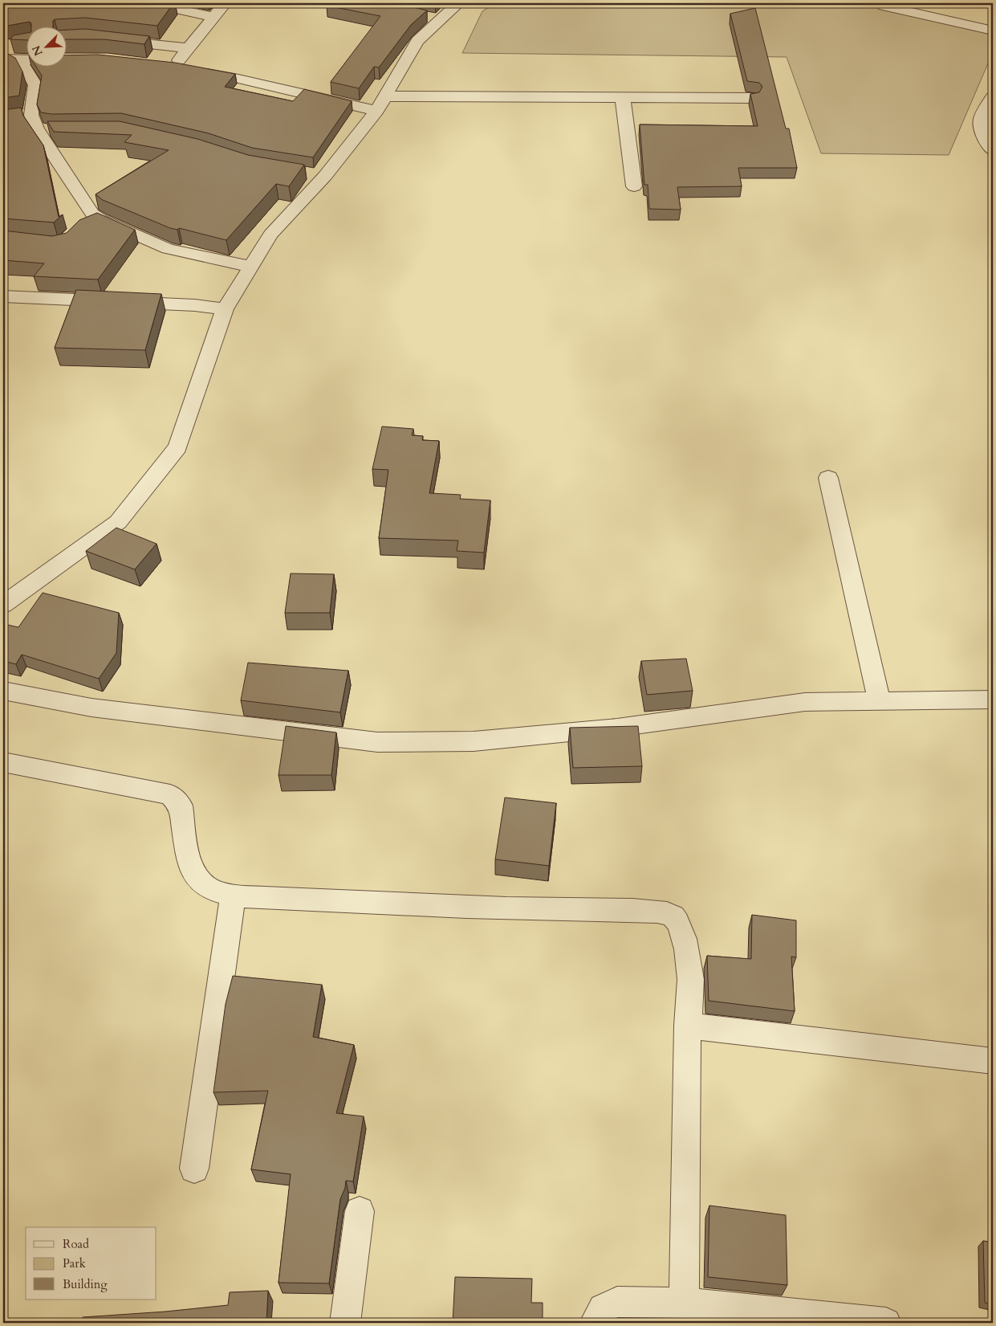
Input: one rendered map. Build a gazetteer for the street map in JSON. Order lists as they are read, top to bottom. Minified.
{"legend":["Road","Park","Building"],"north":"bottom left"}
